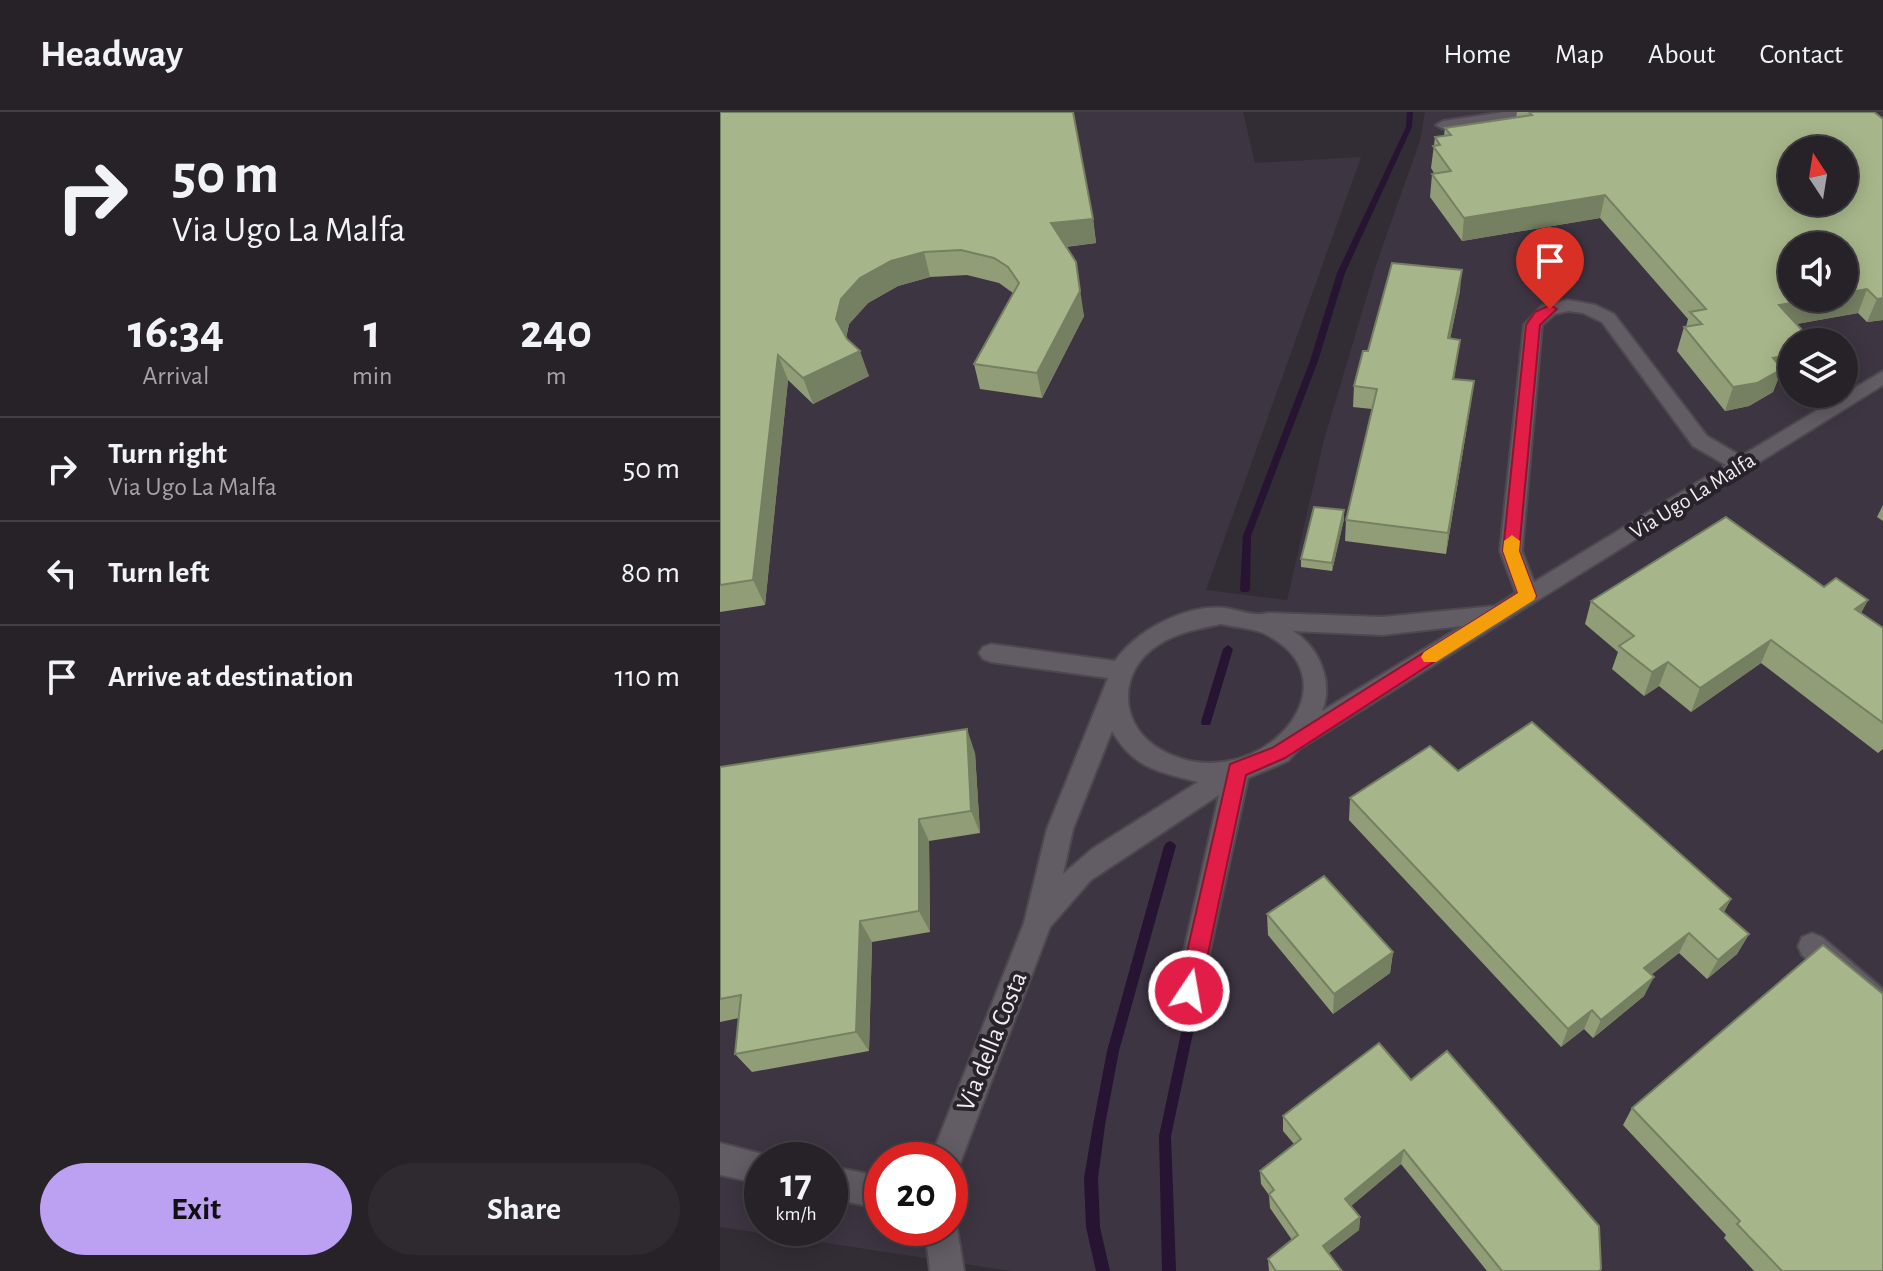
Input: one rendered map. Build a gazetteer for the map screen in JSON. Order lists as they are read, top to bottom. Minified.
{"streets":{"street":["Via Ugo La Malfa","Via della Costa"]},"crossings":[["Via Ugo La Malfa","Via della Costa"]],"north":"top","page":{"header":"Headway","nav":["Home","Map","About","Contact"],"turn":["50 m","Via Ugo La Malfa"],"eta":["16:34","Arrival","1","min","240","m"],"list":[{"name":"Turn right","note":"Via Ugo La Malfa","value":"50 m"},{"name":"Turn left","value":"80 m"},{"name":"Arrive at destination","value":"110 m"}],"speed":"17 km/h","limit":"20","buttons":["Exit","Share"]}}
